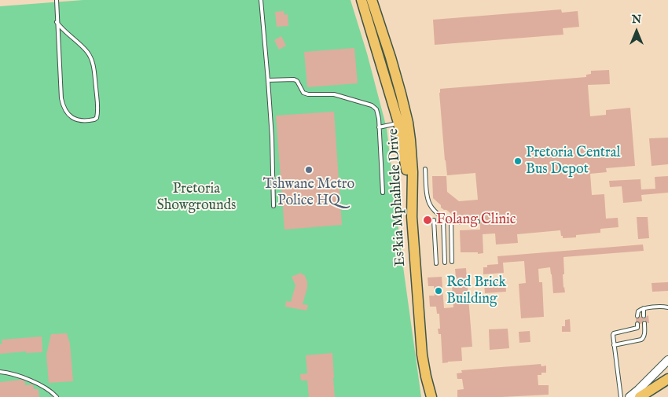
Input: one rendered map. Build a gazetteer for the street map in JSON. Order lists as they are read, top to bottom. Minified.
{"streets":{"main road":["Es'kia Mphahlele Drive"]},"parks":["Pretoria Showgrounds"],"places":["Pretoria Central Bus Depot","Tshwane Metro Police HQ","Folang Clinic","Red Brick Building"],"north":"top"}
